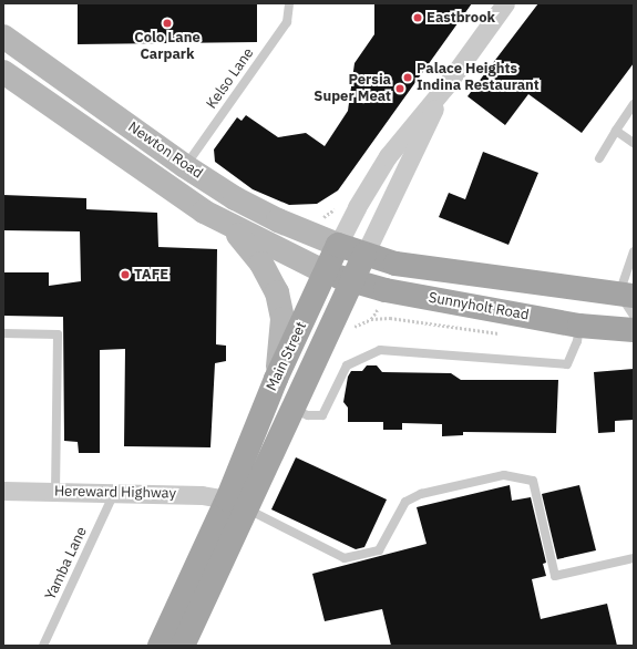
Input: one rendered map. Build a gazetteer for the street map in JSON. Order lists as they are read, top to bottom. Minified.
{"streets":{"main road":["Newton Road","Sunnyholt Road","Main Street"],"street":["Hereward Highway"],"lane":["Kelso Lane","Yamba Lane"]},"crossings":[["Kelso Lane","Newton Road"],["Newton Road","Sunnyholt Road"],["Newton Road","Main Street"],["Sunnyholt Road","Main Street"],["Main Street","Hereward Highway"],["Hereward Highway","Yamba Lane"]],"places":["Eastbrook","Colo Lane Carpark","Palace Heights Indina Restaurant","Persia Super Meat","TAFE"]}
